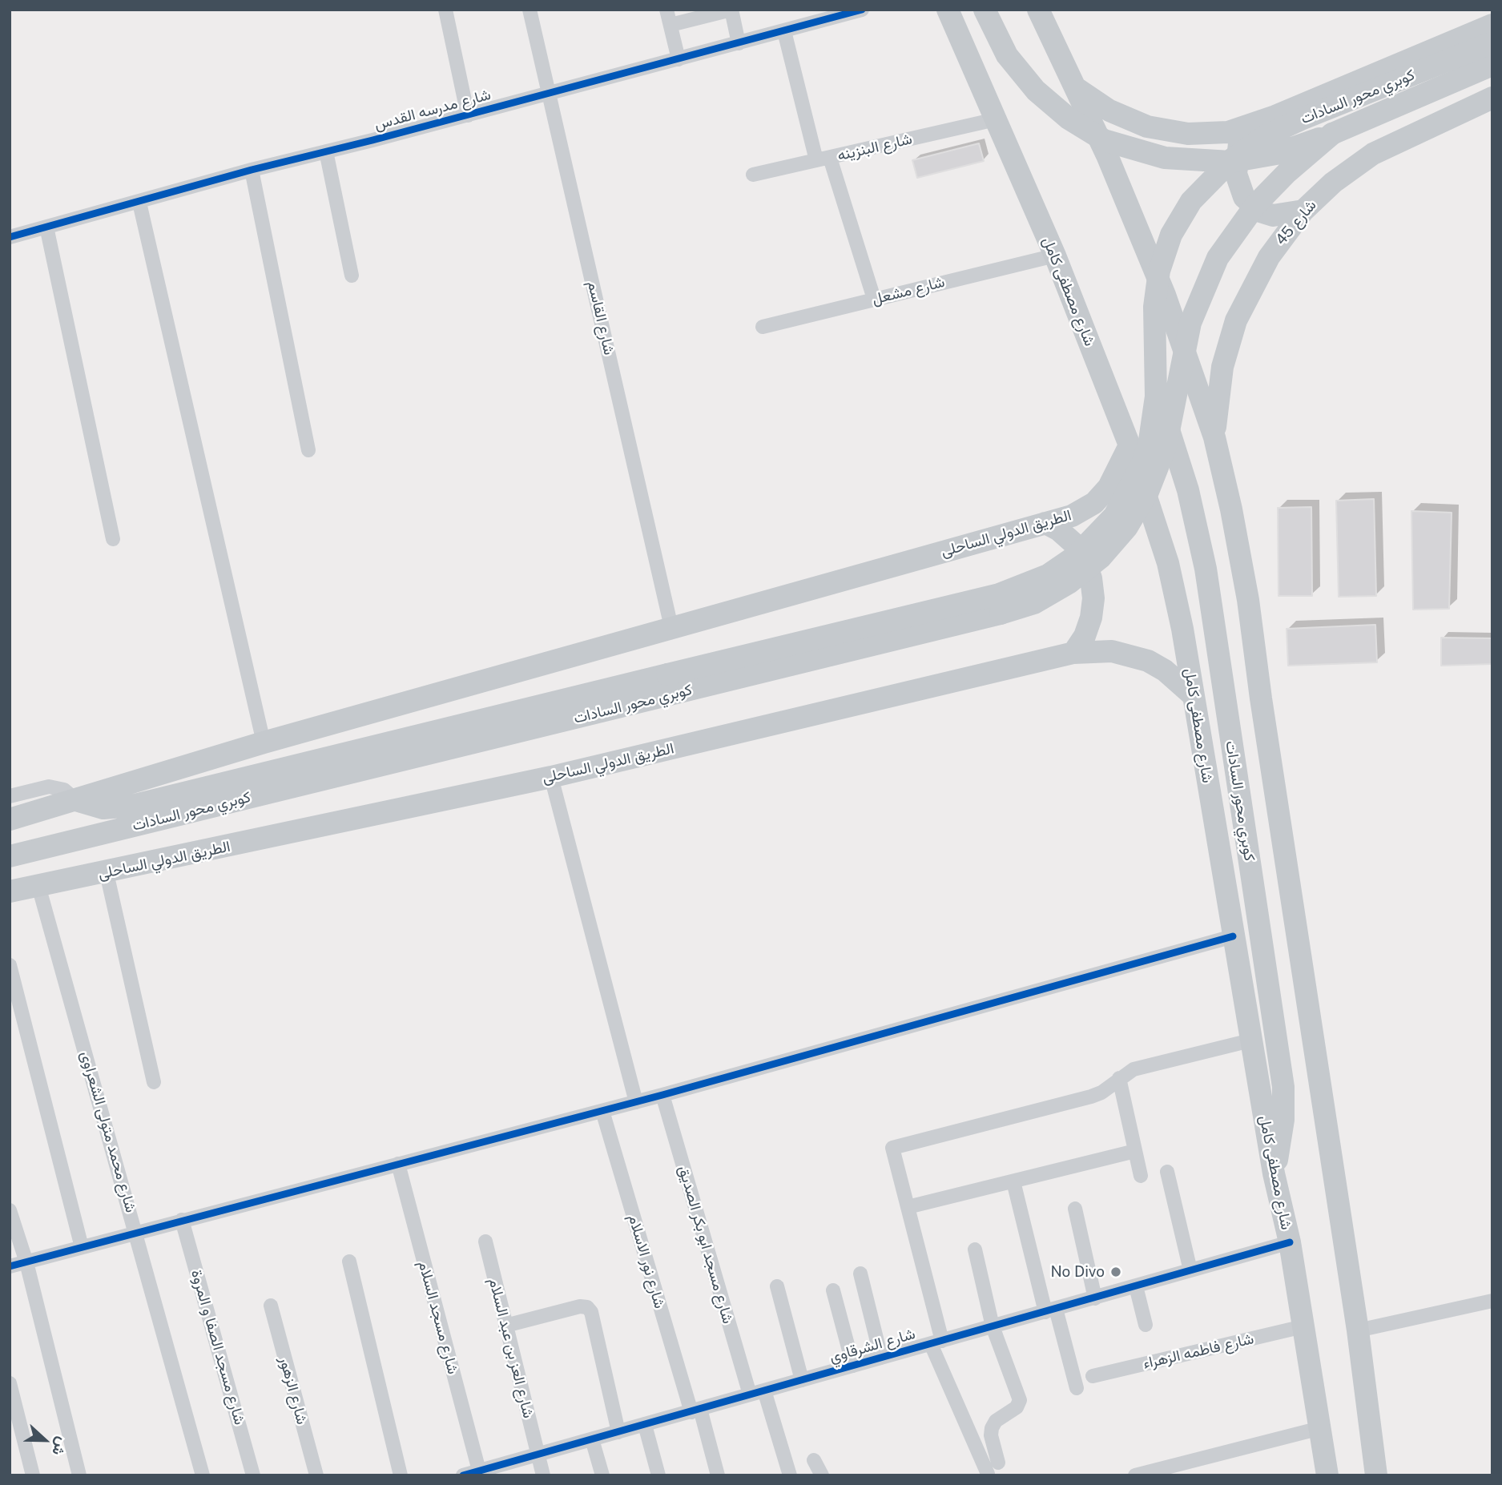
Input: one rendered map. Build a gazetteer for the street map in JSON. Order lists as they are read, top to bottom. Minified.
{"streets":{"main road":["كوبري محور السادات","شارع 45","شارع مصطفى كامل","الطريق الدولي الساحلى"],"street":["شارع مدرسه القدس","شارع البنزينه","شارع مشعل","شارع القاسم","شارع محمد متولى الشعراوى","شارع مسجد ابو بكر الصديق","شارع نور الاسلام","شارع مسجد السلام","شارع الشرقاوي","شارع مسجد الصفا و المروة","شارع العز بن عبد السلام","شارع فاطمه الزهراء","شارع الزهور"]},"crossings":[["كوبري محور السادات","شارع مصطفى كامل"],["كوبري محور السادات","الطريق الدولي الساحلى"],["شارع مدرسه القدس","شارع القاسم"],["شارع البنزينه","شارع مصطفى كامل"],["شارع مشعل","شارع مصطفى كامل"],["شارع مصطفى كامل","الطريق الدولي الساحلى"],["شارع مصطفى كامل","شارع الشرقاوي"],["شارع مصطفى كامل","شارع فاطمه الزهراء"],["شارع القاسم","الطريق الدولي الساحلى"],["الطريق الدولي الساحلى","شارع محمد متولى الشعراوى"],["شارع مسجد ابو بكر الصديق","شارع الشرقاوي"],["شارع نور الاسلام","شارع الشرقاوي"],["شارع مسجد السلام","شارع الشرقاوي"],["شارع الشرقاوي","شارع العز بن عبد السلام"]],"places":["No Divo"],"north":"right"}
